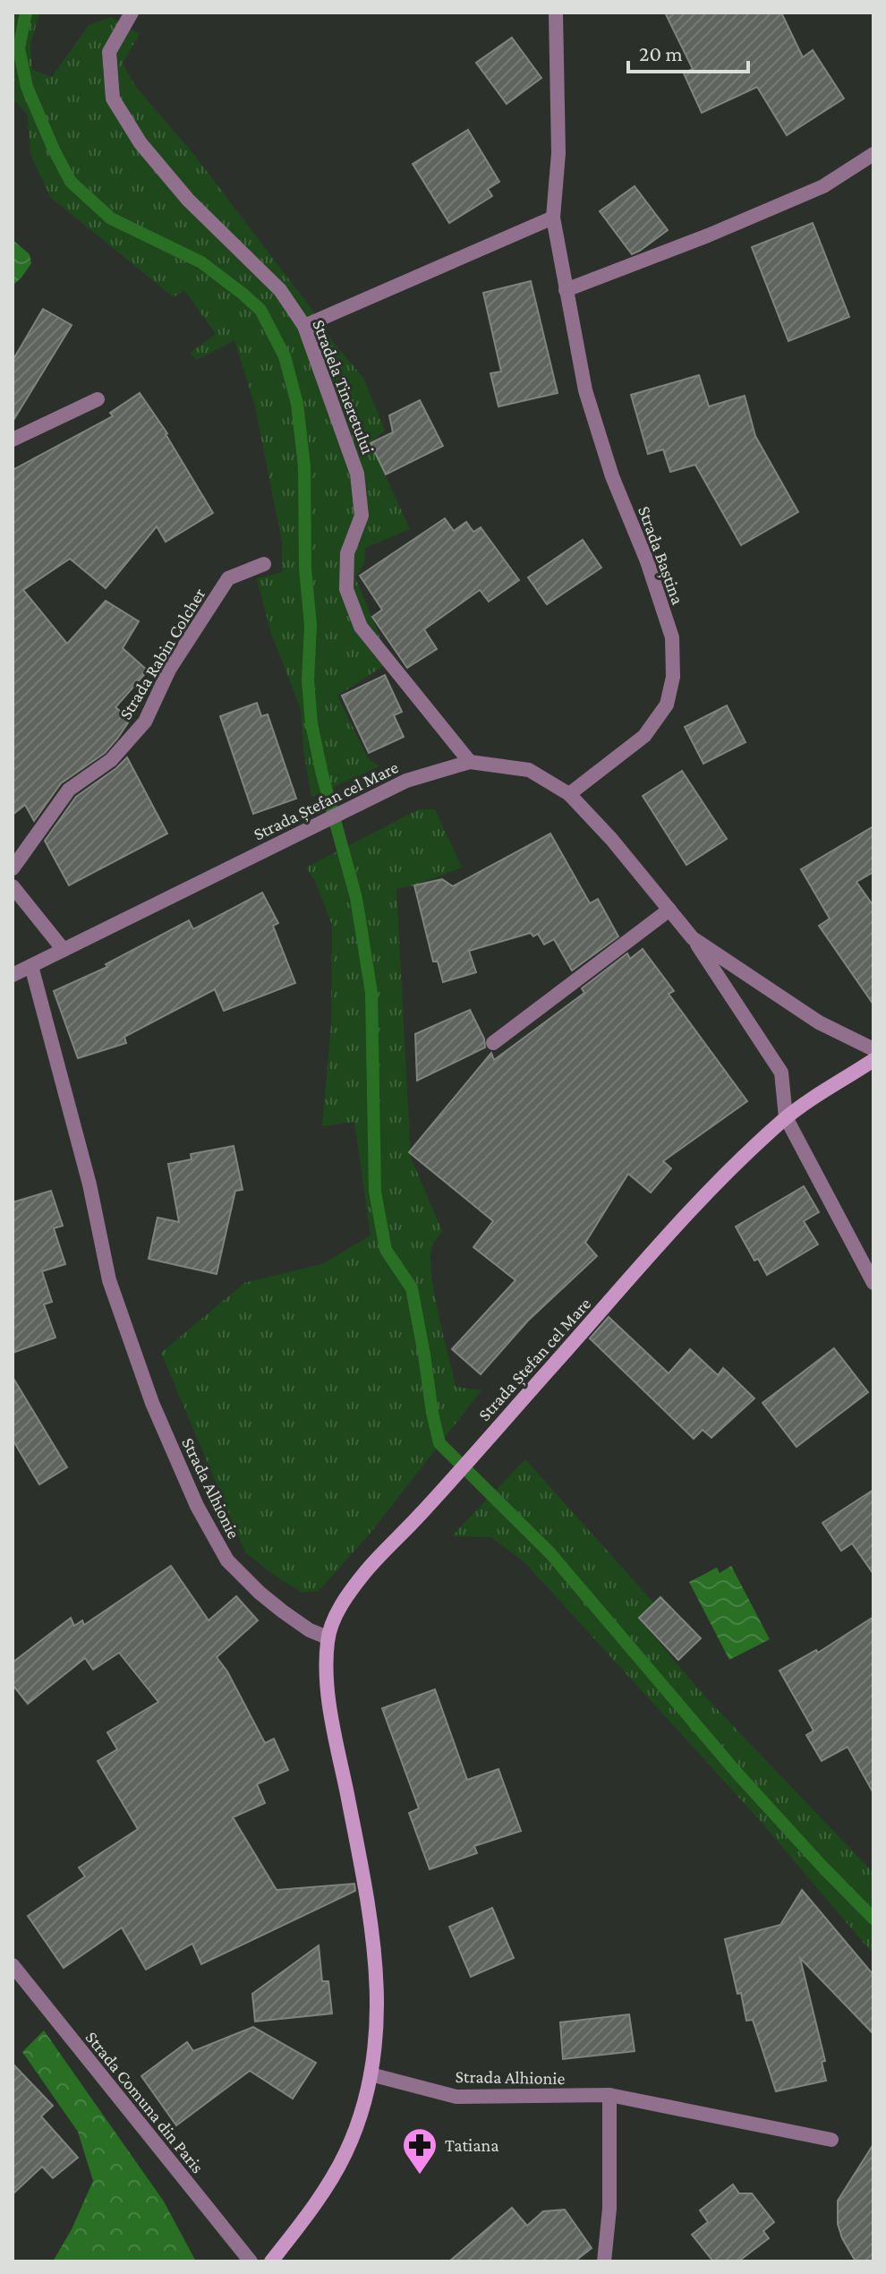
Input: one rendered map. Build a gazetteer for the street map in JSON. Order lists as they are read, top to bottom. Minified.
{"streets":{"main road":["Strada Ștefan cel Mare"],"street":["Stradela Tineretului","Strada Baștina","Strada Rabin Colcher","Strada Alhionie","Strada Comuna din Paris"]},"crossings":[["Stradela Tineretului","Strada Ștefan cel Mare"],["Strada Baștina","Strada Ștefan cel Mare"],["Strada Ștefan cel Mare","Strada Alhionie"]],"places":{"pharmacy":["Tatiana"]},"scale_bar":"20 m"}
